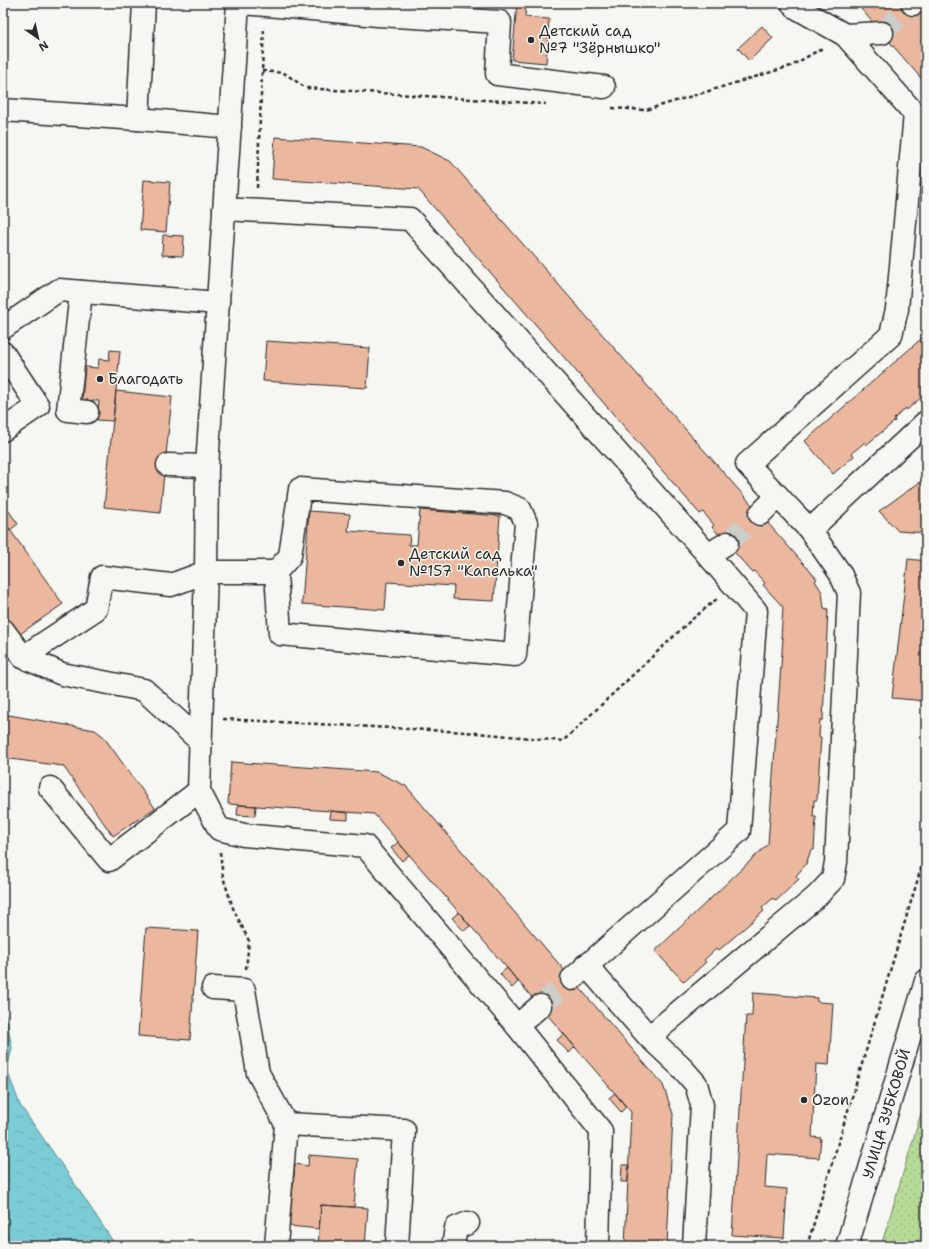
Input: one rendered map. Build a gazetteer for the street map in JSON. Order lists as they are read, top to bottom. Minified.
{"streets":{"street":["УЛИЦА ЗУБКОВОЙ"]},"places":["Детский сад №7 \"Зёрнышко\"","Благодать","Детский сад №157 \"Капелька\"","Ozon"],"north":"bottom right"}
